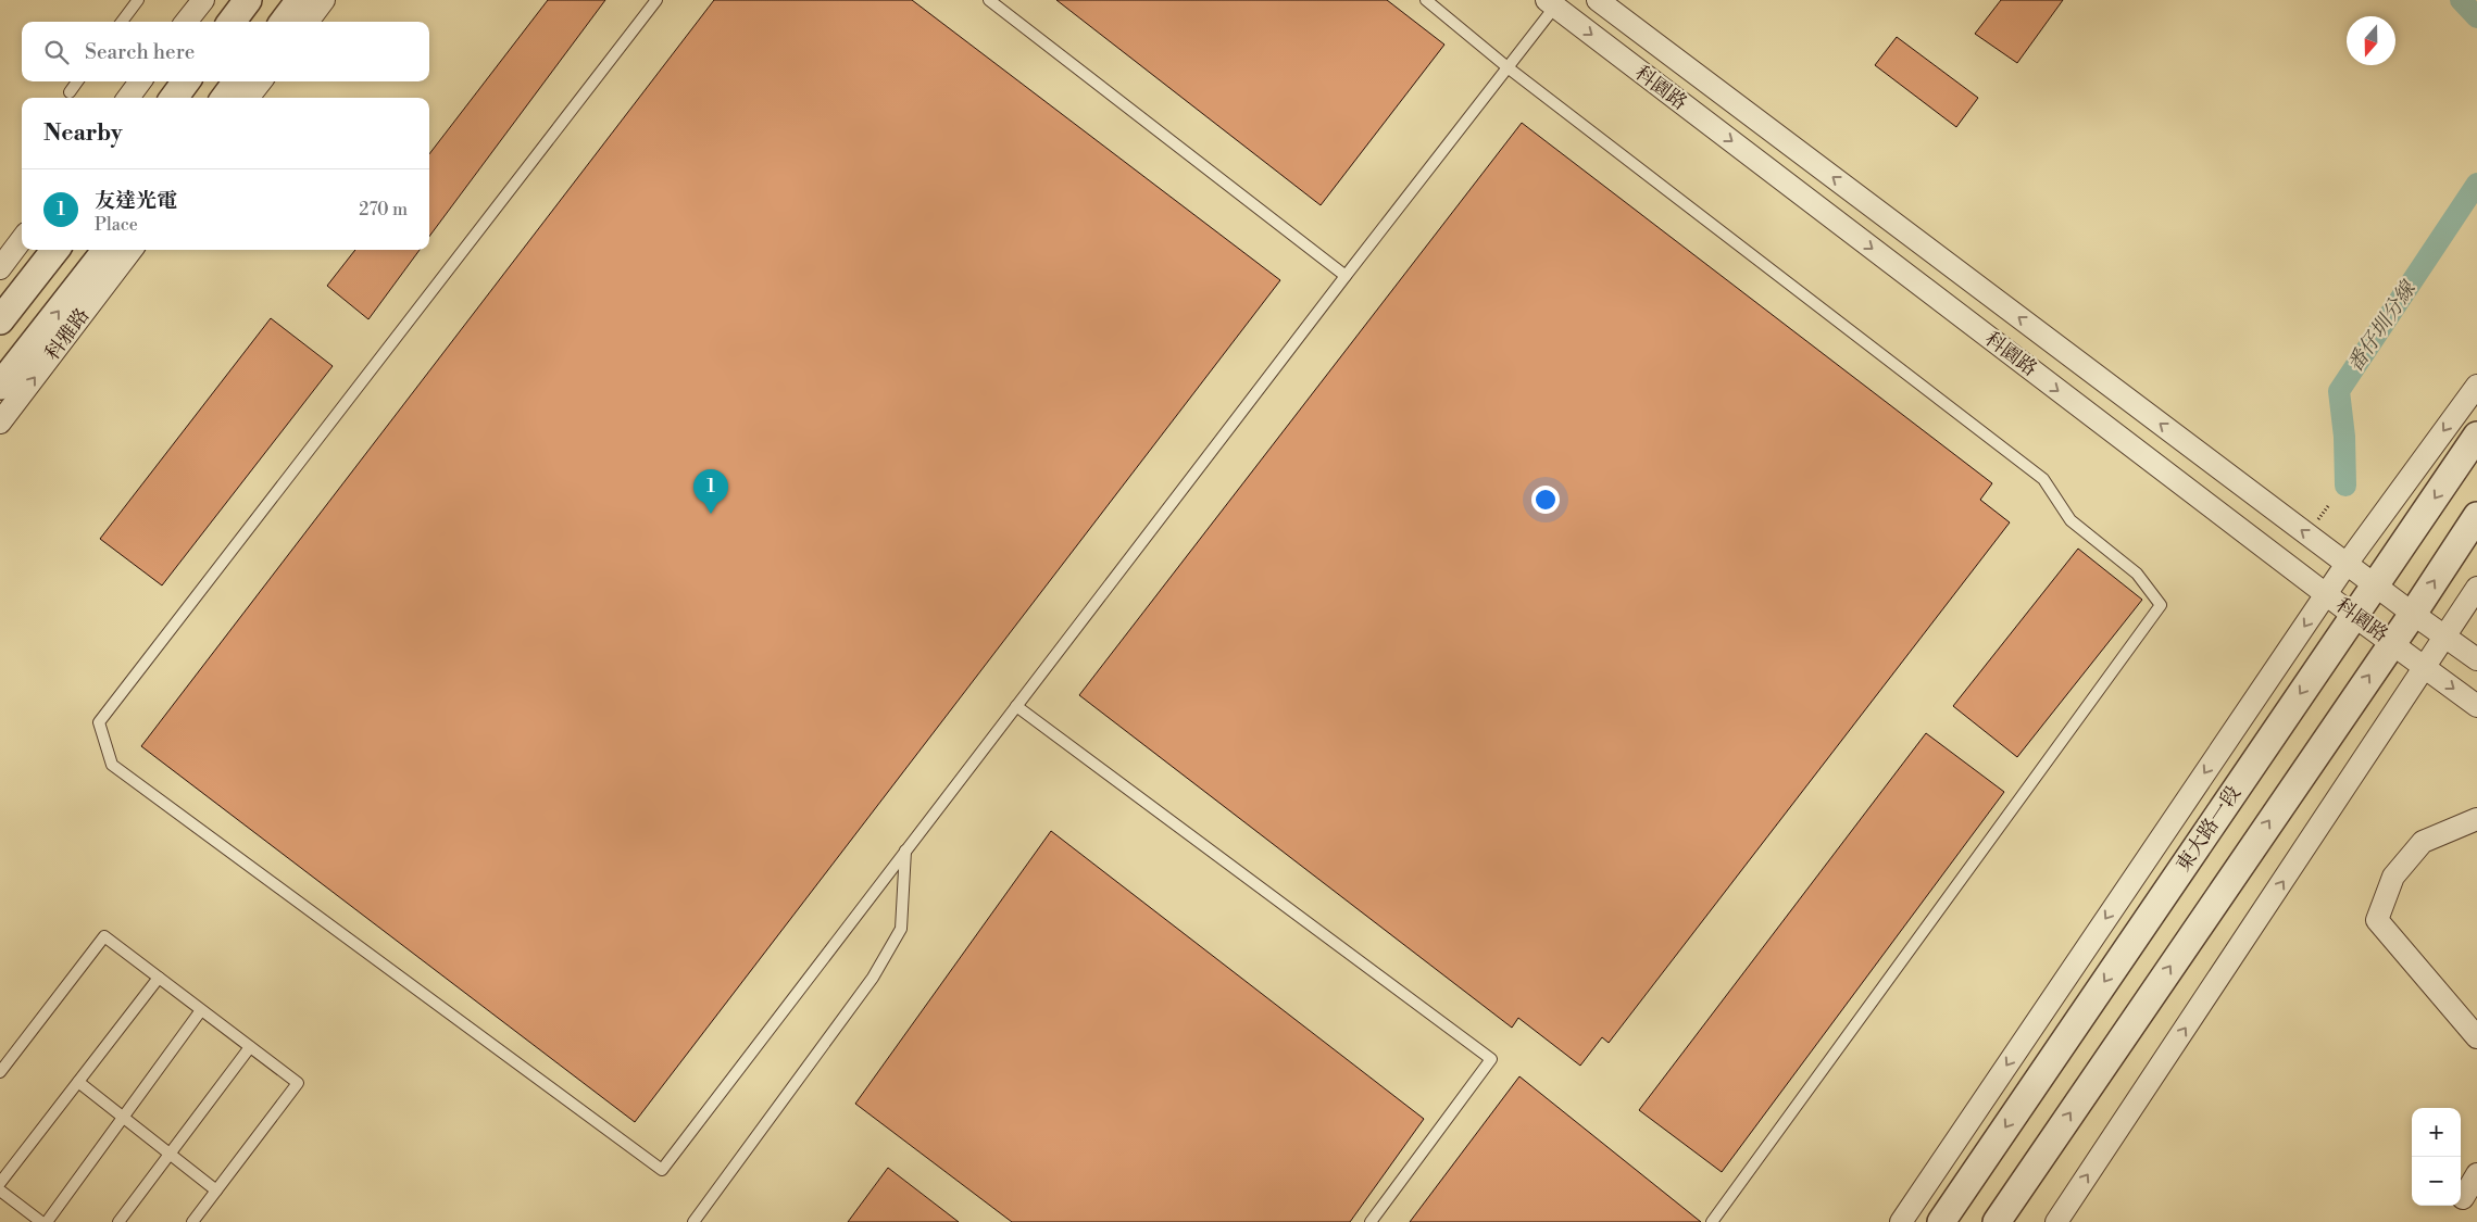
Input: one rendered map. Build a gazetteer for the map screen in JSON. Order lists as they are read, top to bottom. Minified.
{"streets":{"street":["科園路","科雅路","東大路一段"]},"crossings":[["科園路","東大路一段"]],"water":["番仔圳分線"],"north":"bottom","page":{"search":"Search here","heading":"Nearby","list":[{"mark":"1","name":"友達光電","note":"Place","value":"270 m"}],"pins":"1","map_buttons":["+","−"]}}
